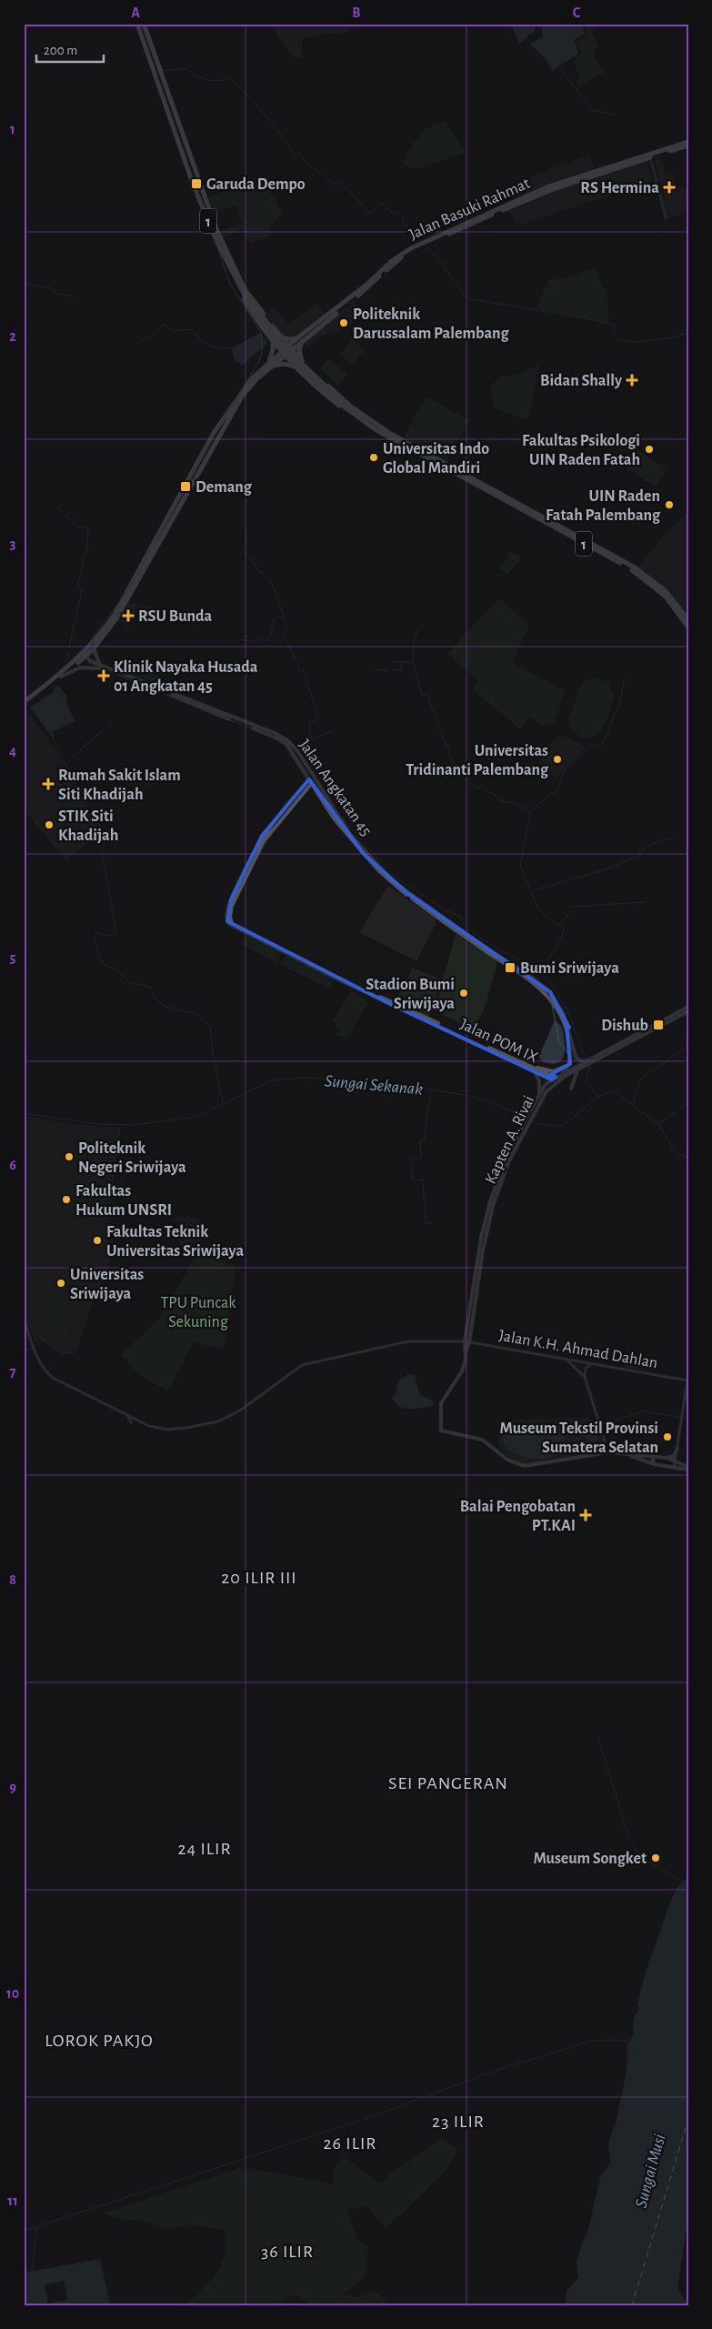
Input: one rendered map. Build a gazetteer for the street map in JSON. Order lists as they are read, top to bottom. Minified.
{"streets":{"highway":["Jalan Basuki Rahmat","1"],"main road":["Jalan Angkatan 45","Jalan POM IX","Kapten A. Rivai","Jalan K.H. Ahmad Dahlan"]},"crossings":[["Jalan Angkatan 45","Jalan POM IX"],["Jalan POM IX","Kapten A. Rivai"],["Kapten A. Rivai","Jalan K.H. Ahmad Dahlan"]],"districts":["20 ILIR III","SEI PANGERAN","24 ILIR","LOROK PAKJO","23 ILIR","26 ILIR","36 ILIR"],"water":["Sungai Sekanak","Sungai Musi"],"parks":["TPU Puncak Sekuning"],"places":{"transit":["Garuda Dempo","Demang","Bumi Sriwijaya","Dishub"],"health":["RS Hermina","Bidan Shally","RSU Bunda","Klinik Nayaka Husada 01 Angkatan 45","Rumah Sakit Islam Siti Khadijah","Balai Pengobatan PT.KAI"],"other":["Politeknik Darussalam Palembang","Fakultas Psikologi UIN Raden Fatah","Universitas Indo Global Mandiri","UIN Raden Fatah Palembang","Universitas Tridinanti Palembang","STIK Siti Khadijah","Stadion Bumi Sriwijaya","Politeknik Negeri Sriwijaya","Fakultas Hukum UNSRI","Fakultas Teknik Universitas Sriwijaya","Universitas Sriwijaya","Museum Tekstil Provinsi Sumatera Selatan","Museum Songket"]},"scale_bar":"200 m","grid":{"columns":["A","B","C"],"rows":["1","2","3","4","5","6","7","8","9","10","11"]}}
